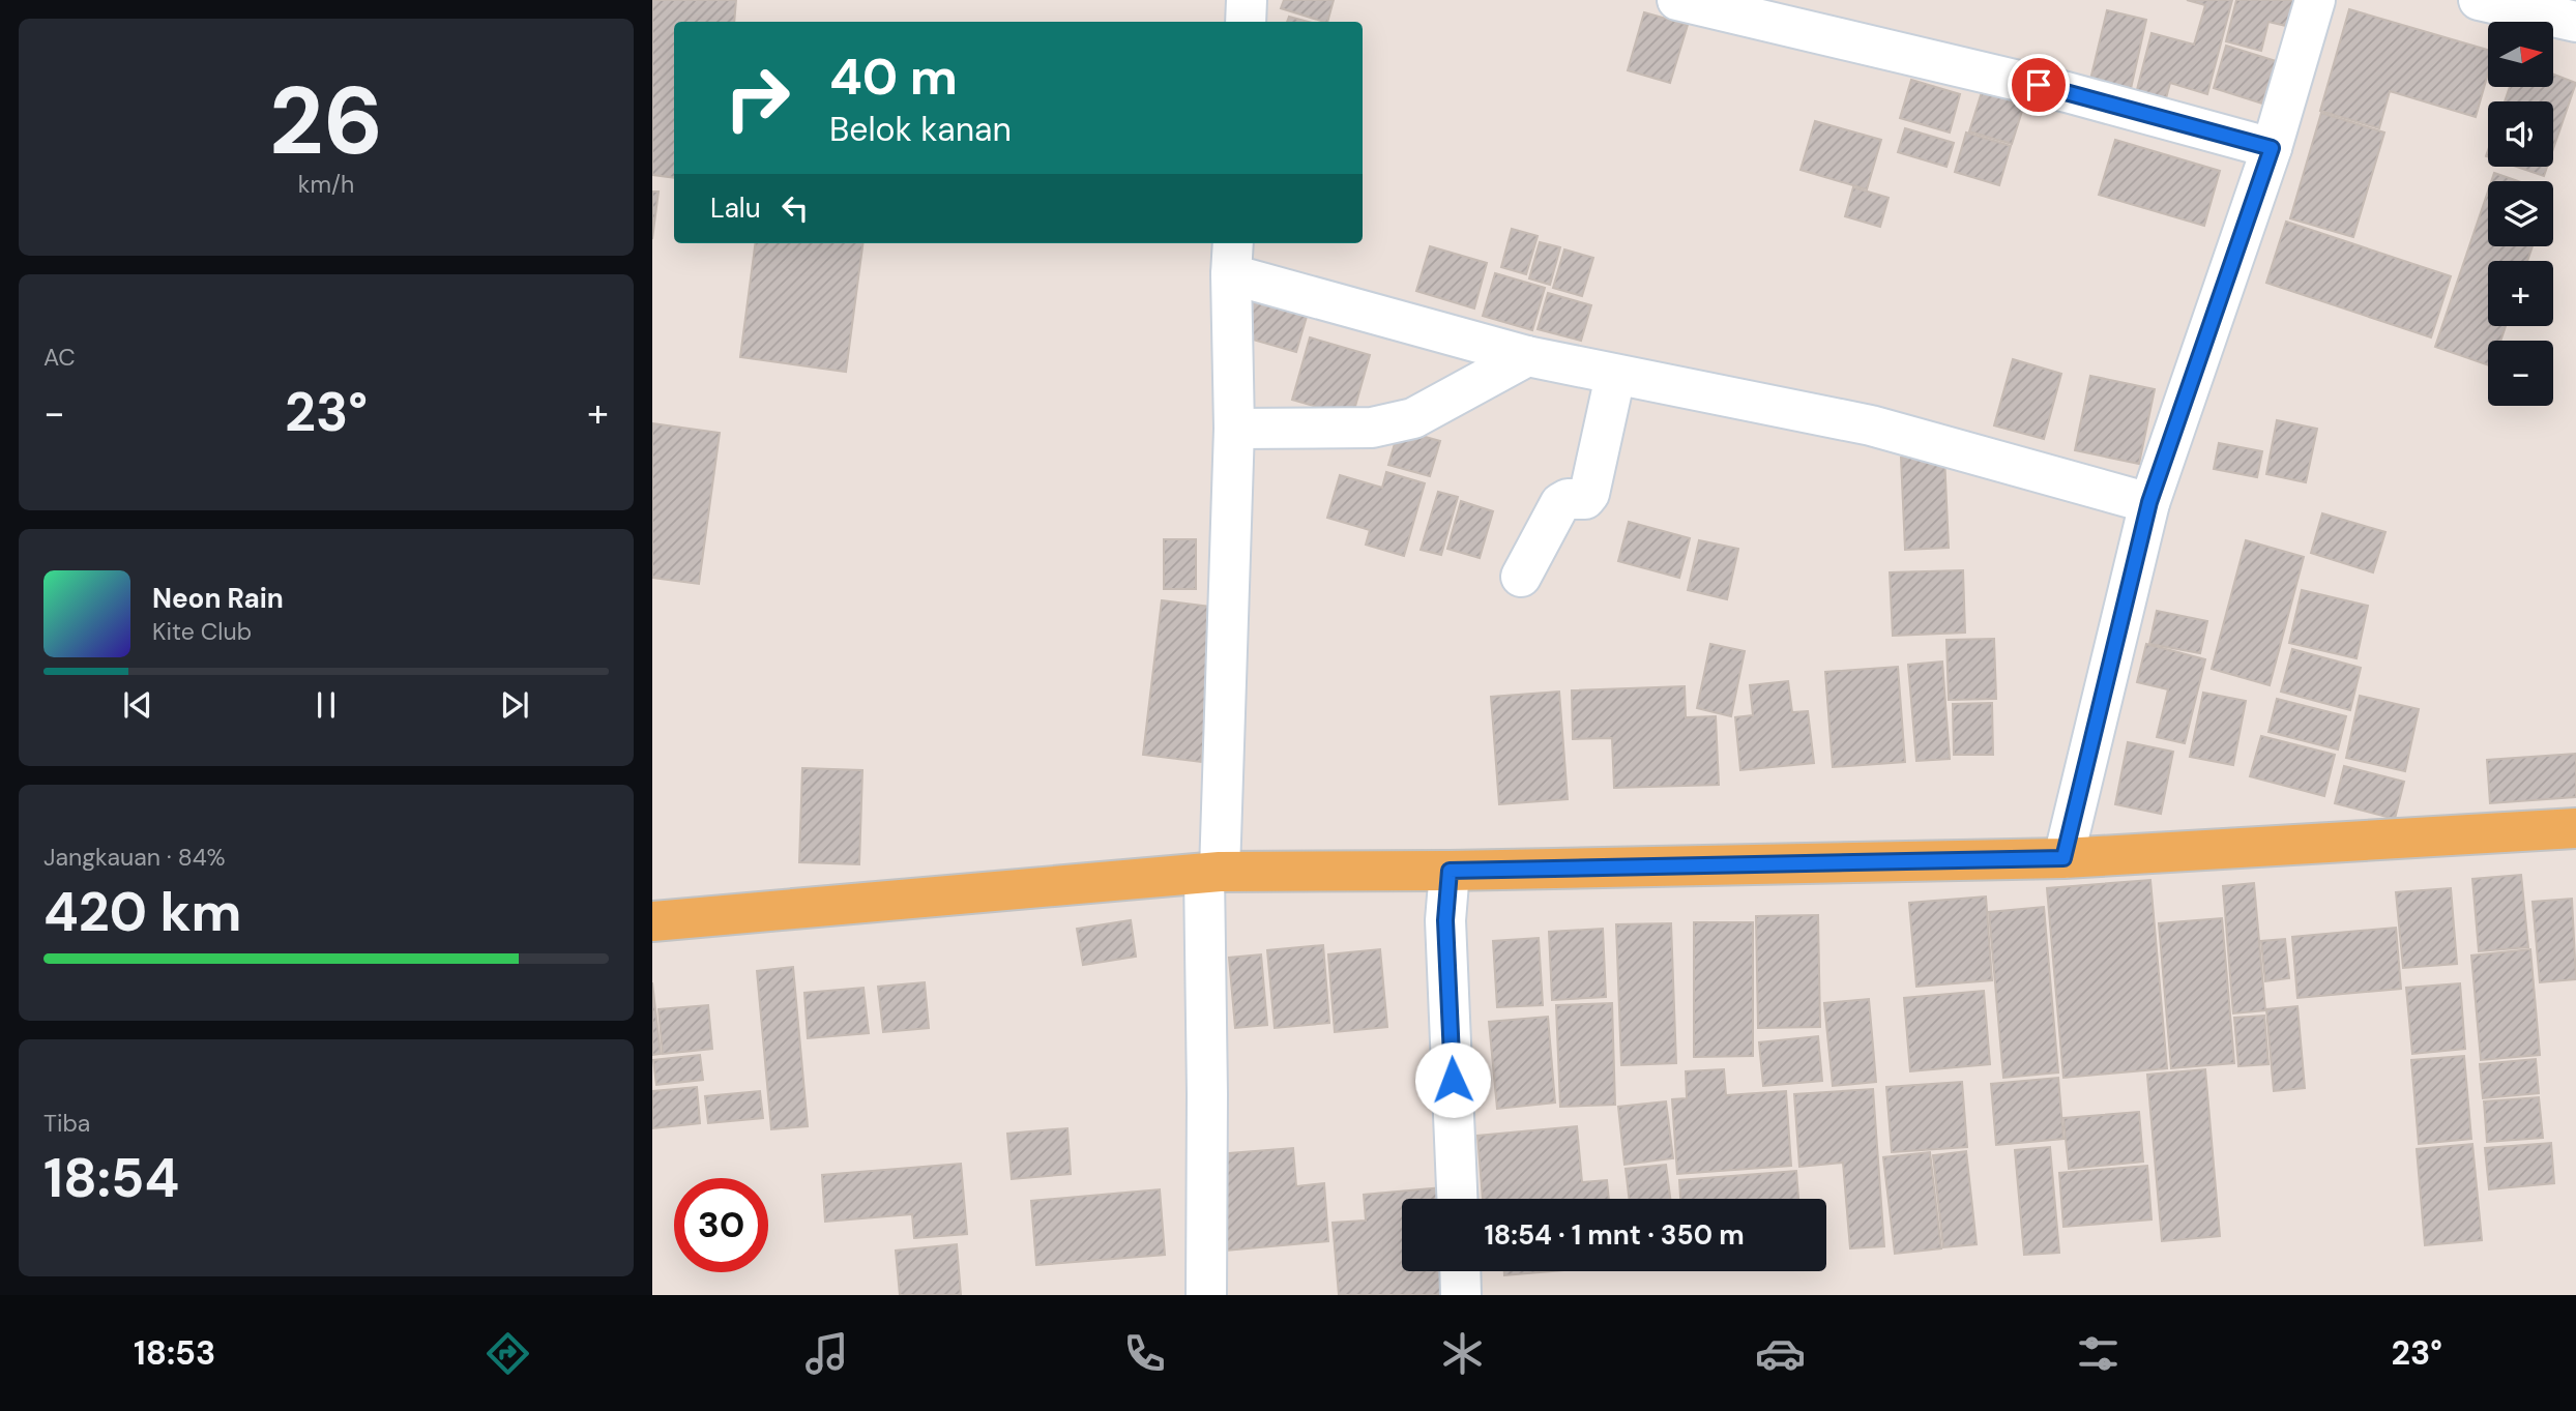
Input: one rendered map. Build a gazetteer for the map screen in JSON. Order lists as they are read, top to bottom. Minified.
{"north":"right","page":{"tile":[["26","km/h"],"AC",["Jangkauan · 84%","420 km"],["Tiba","18:54"]],"map_buttons":["+","−"],"turn":["40 m","Belok kanan"],"then":"Lalu","heat":["−","23°","+"],"song":["Neon Rain","Kite Club"],"limit":"30","trip":"18:54 · 1 mnt · 350 m","tabs":["18:53","23°"]}}
